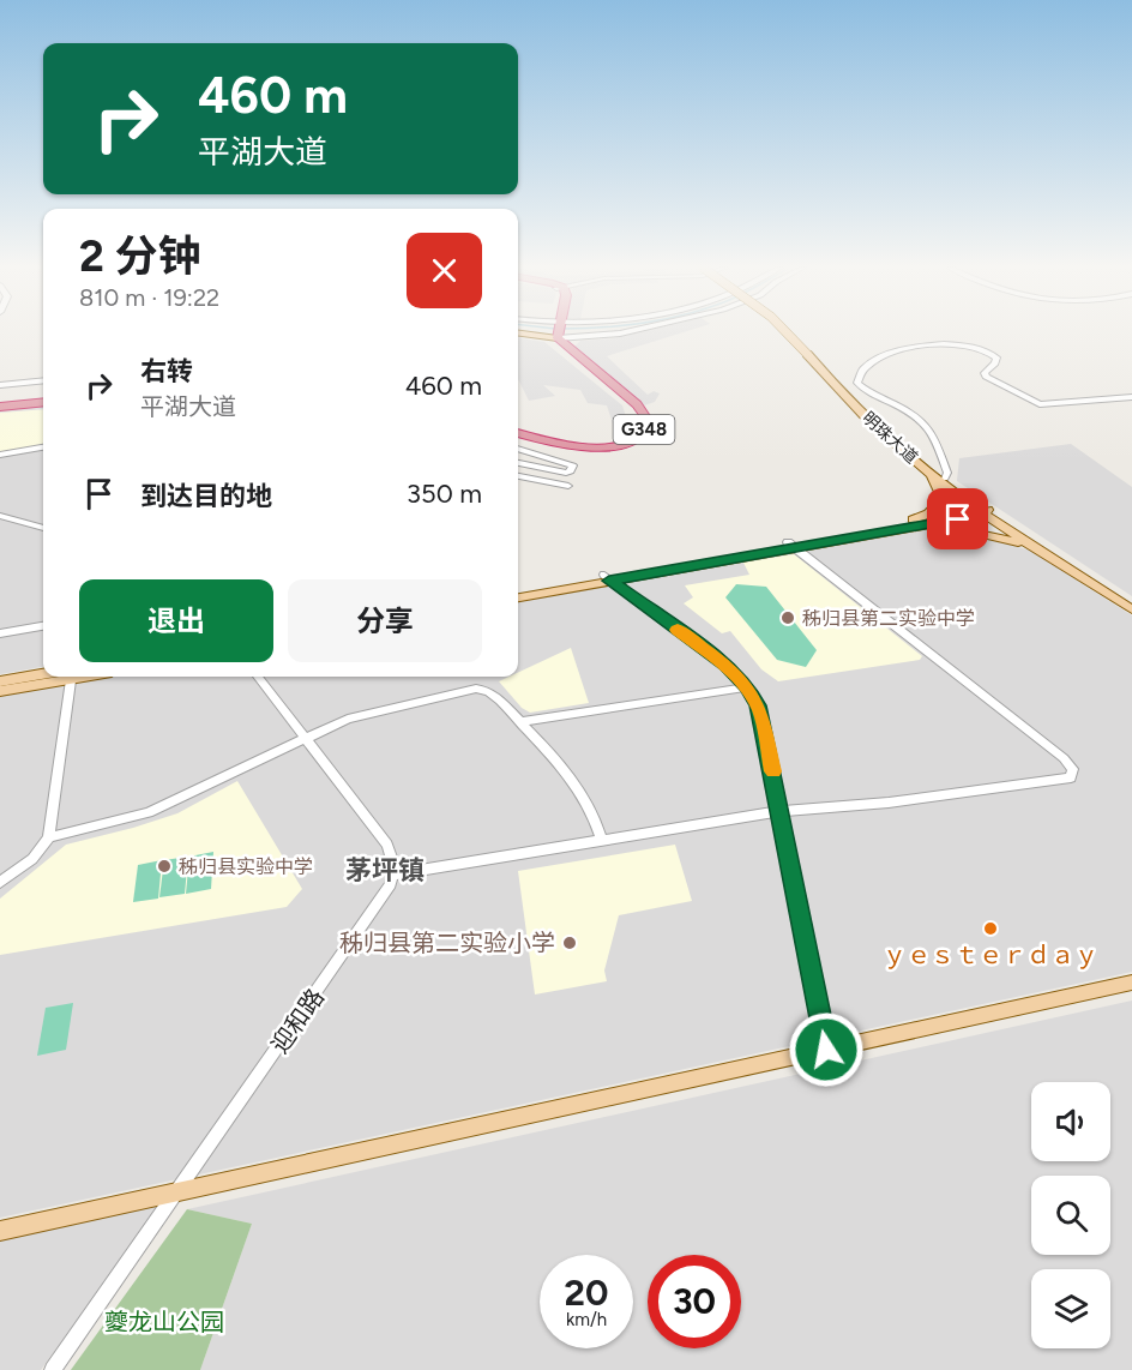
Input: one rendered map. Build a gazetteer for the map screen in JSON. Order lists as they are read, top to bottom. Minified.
{"streets":{"highway":["G348"],"main road":["明珠大道"],"street":["迎和路"]},"districts":["茅坪镇"],"parks":["夔龙山公园"],"places":["秭归县第二实验中学","秭归县实验中学","ｙｅｓｔｅｒｄａｙ","秭归县第二实验小学"],"page":{"turn":["460 m","平湖大道"],"heading":["2 分钟","810 m · 19:22"],"list":[{"name":"右转","note":"平湖大道","value":"460 m"},{"name":"到达目的地","value":"350 m"}],"buttons":["退出","分享"],"speed":"20 km/h","limit":"30"}}
